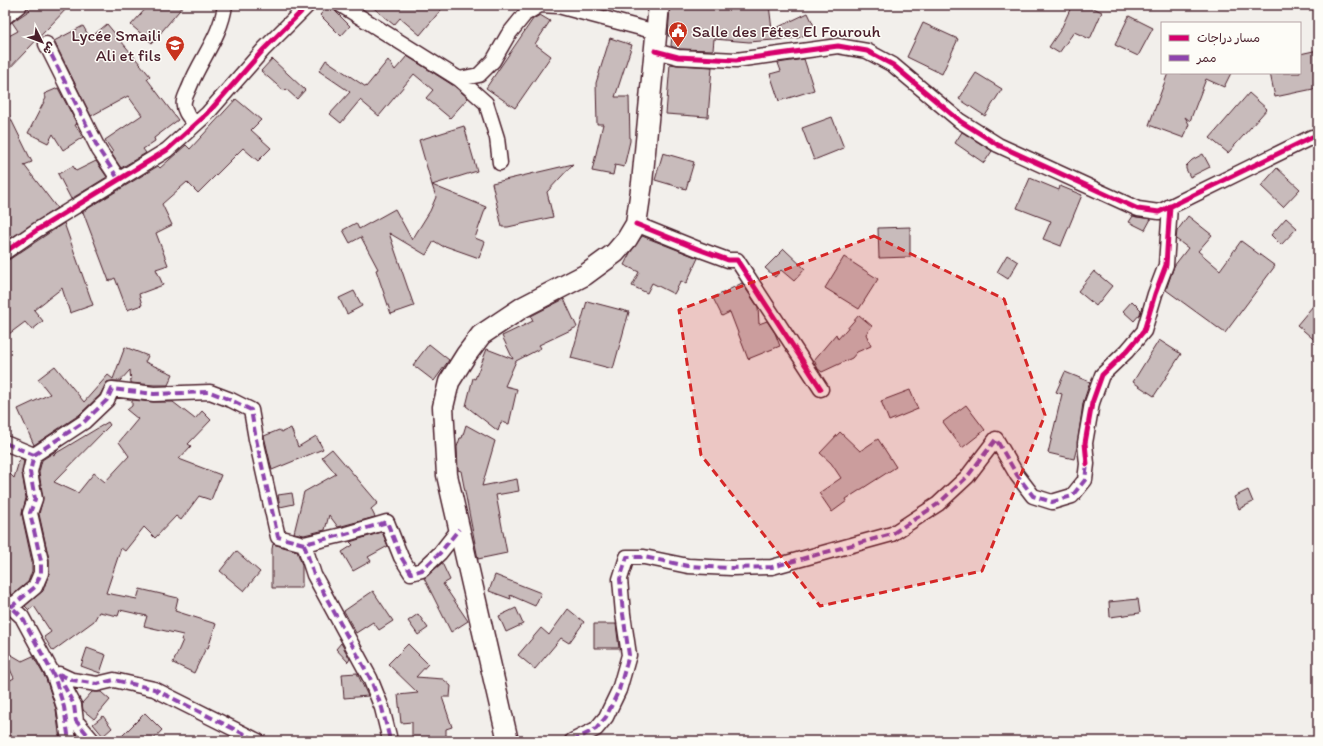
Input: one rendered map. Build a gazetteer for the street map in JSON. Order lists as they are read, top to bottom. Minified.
{"places":{"public building":["Salle des Fêtes El Fourouh"],"school or university":["Lycée Smaili Ali et fils"]},"legend":["مسار دراجات","ممر"],"north":"bottom right"}
